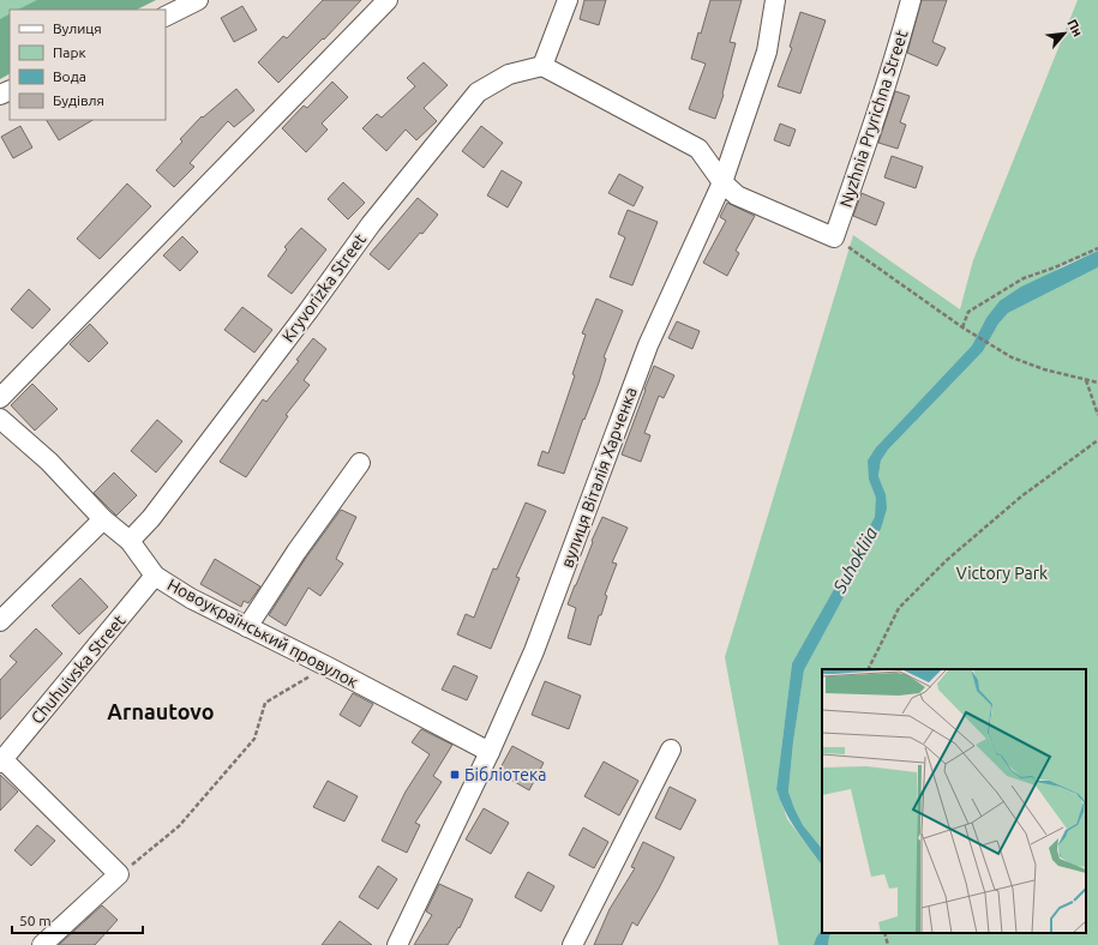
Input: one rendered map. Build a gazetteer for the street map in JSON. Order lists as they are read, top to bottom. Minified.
{"streets":{"street":["Nyzhnia Pryrichna Street","Kryvorizka Street","вулиця Віталія Харченка","Новоукраїнський провулок","Chuhuivska Street"]},"crossings":[["Kryvorizka Street","Новоукраїнський провулок"],["вулиця Віталія Харченка","Новоукраїнський провулок"],["Новоукраїнський провулок","Chuhuivska Street"]],"districts":["Arnautovo"],"water":["Suhokliia"],"parks":["Victory Park"],"places":{"transit":["Бібліотека"]},"legend":["Вулиця","Парк","Вода","Будівля"],"scale_bar":"50 m","north":"top right"}
